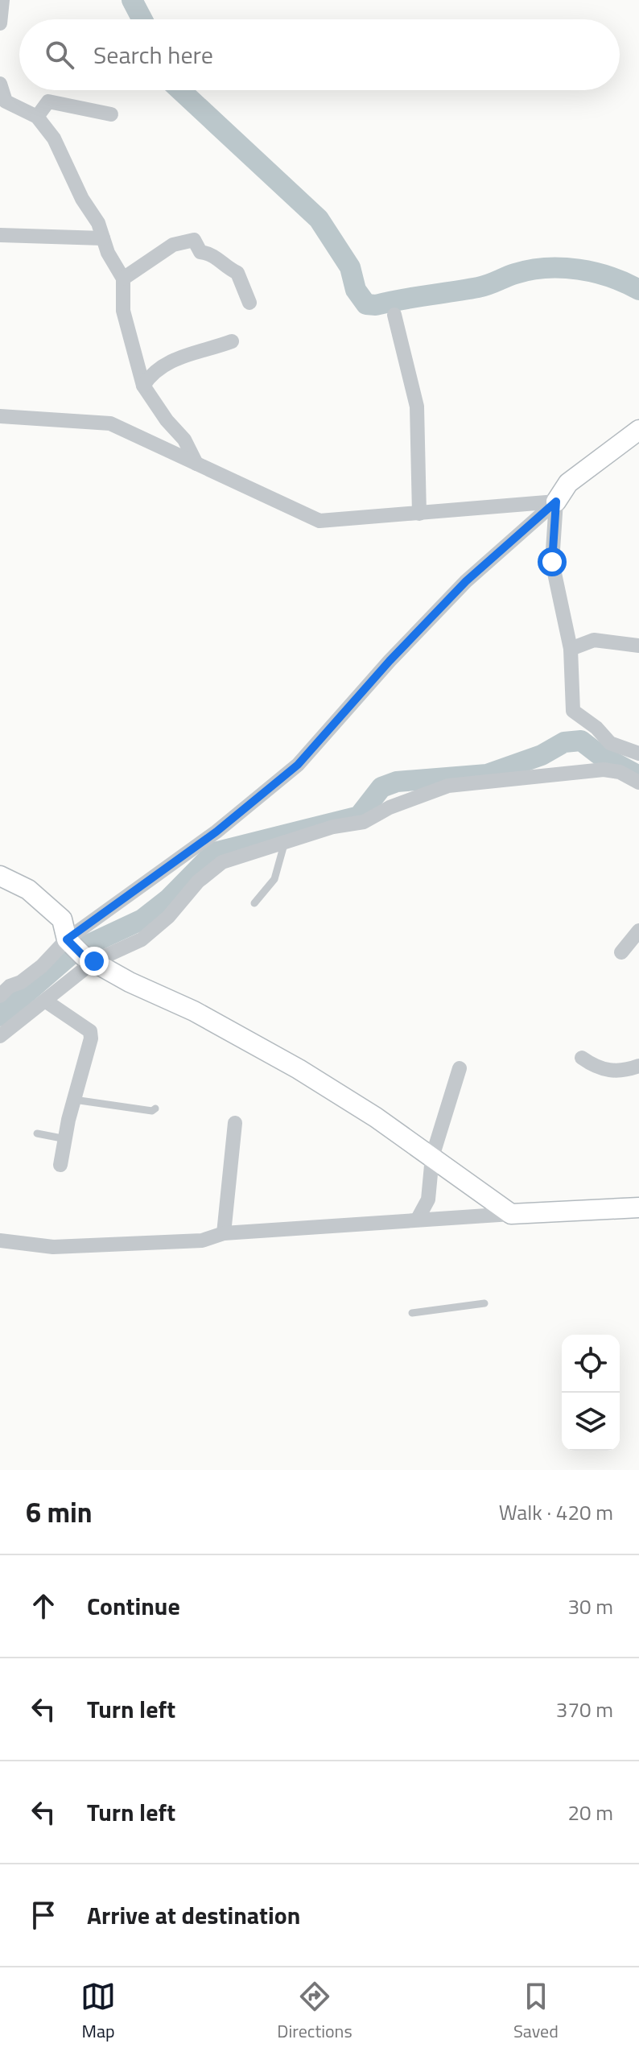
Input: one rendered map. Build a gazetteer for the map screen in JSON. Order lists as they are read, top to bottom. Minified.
{"page":{"search":"Search here","heading":["6 min","Walk · 420 m"],"list":[["Continue","30 m"],["Turn left","370 m"],["Turn left","20 m"],"Arrive at destination"],"nav":["Map","Directions","Saved"]}}
